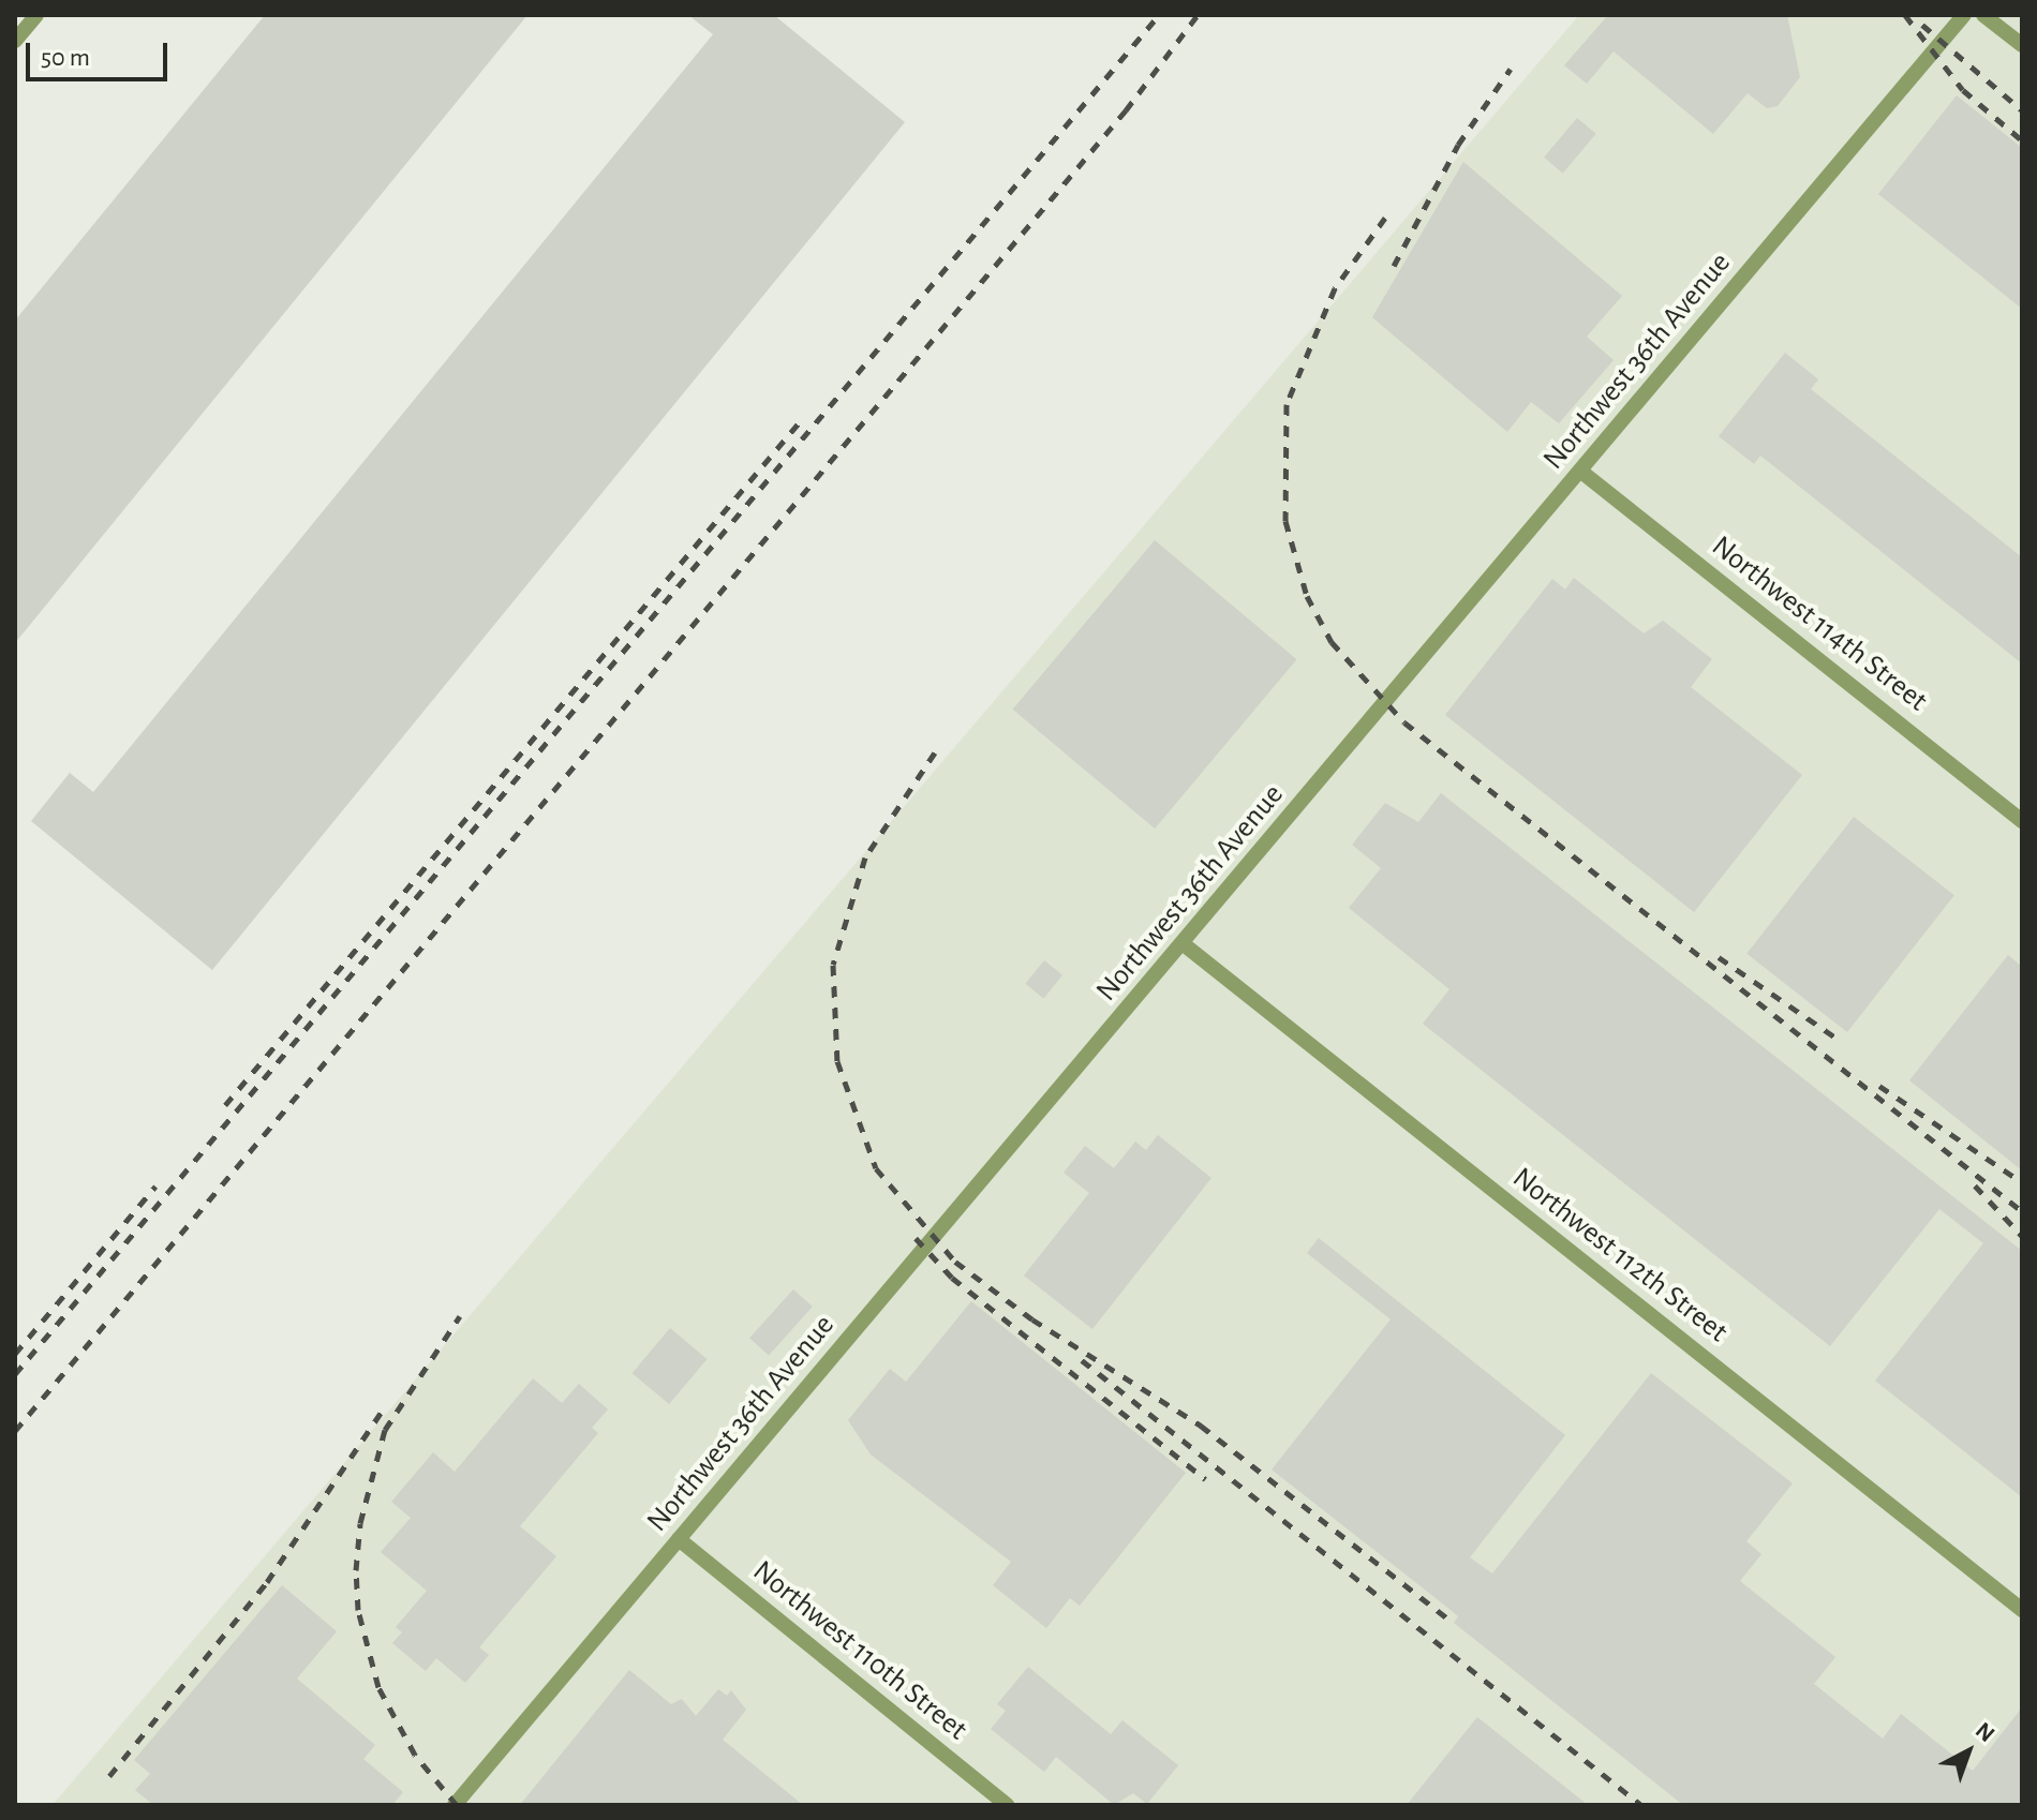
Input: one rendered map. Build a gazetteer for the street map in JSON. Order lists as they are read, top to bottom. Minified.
{"streets":{"street":["Northwest 36th Avenue","Northwest 114th Street","Northwest 112th Street","Northwest 110th Street"]},"crossings":[["Northwest 36th Avenue","Northwest 114th Street"],["Northwest 36th Avenue","Northwest 112th Street"],["Northwest 36th Avenue","Northwest 110th Street"]],"scale_bar":"50 m","north":"top right"}
